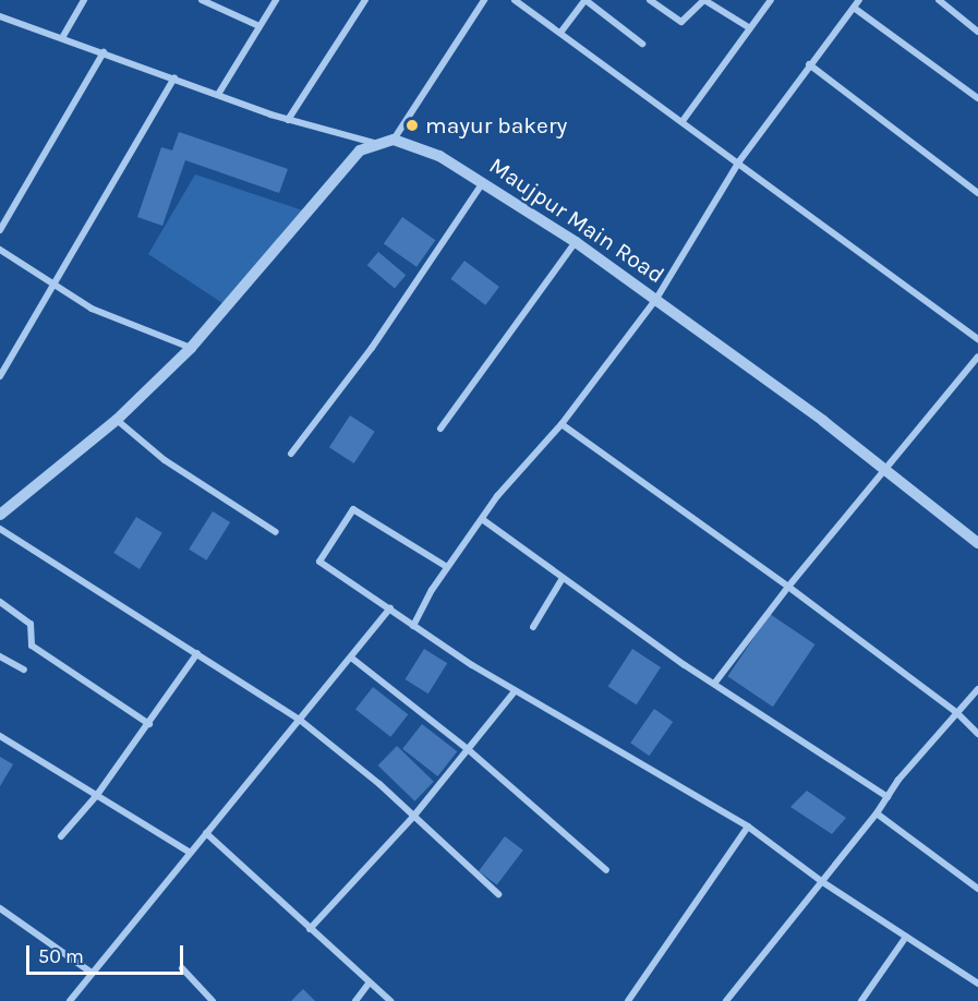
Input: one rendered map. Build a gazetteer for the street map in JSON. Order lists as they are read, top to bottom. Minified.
{"streets":{"street":["Maujpur Main Road"]},"places":["mayur bakery"],"scale_bar":"50 m"}
